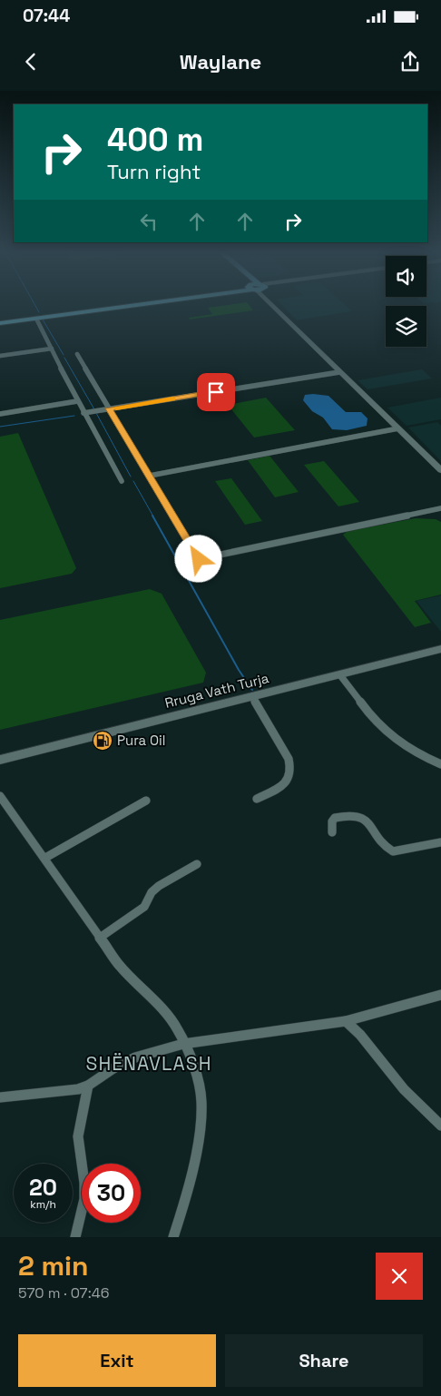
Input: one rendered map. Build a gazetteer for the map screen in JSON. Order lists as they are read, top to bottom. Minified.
{"streets":{"street":["Rruga Vath Turja"]},"districts":["SHËNAVLASH"],"places":{"fuel station":["Pura Oil"]},"page":{"status":"07:44","header":"Waylane","turn":["400 m","Turn right"],"speed":"20 km/h","limit":"30","heading":["2 min","570 m · 07:46"],"buttons":["Exit","Share"]}}
